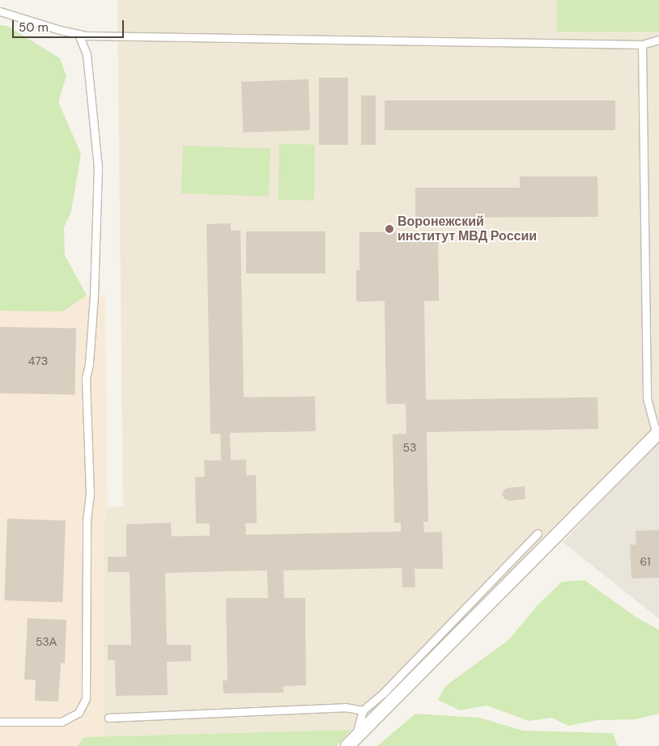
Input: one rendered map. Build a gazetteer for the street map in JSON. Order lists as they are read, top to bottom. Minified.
{"places":["Воронежский институт МВД России"],"house_numbers":["47З","53","61","53А"],"scale_bar":"50 m"}
